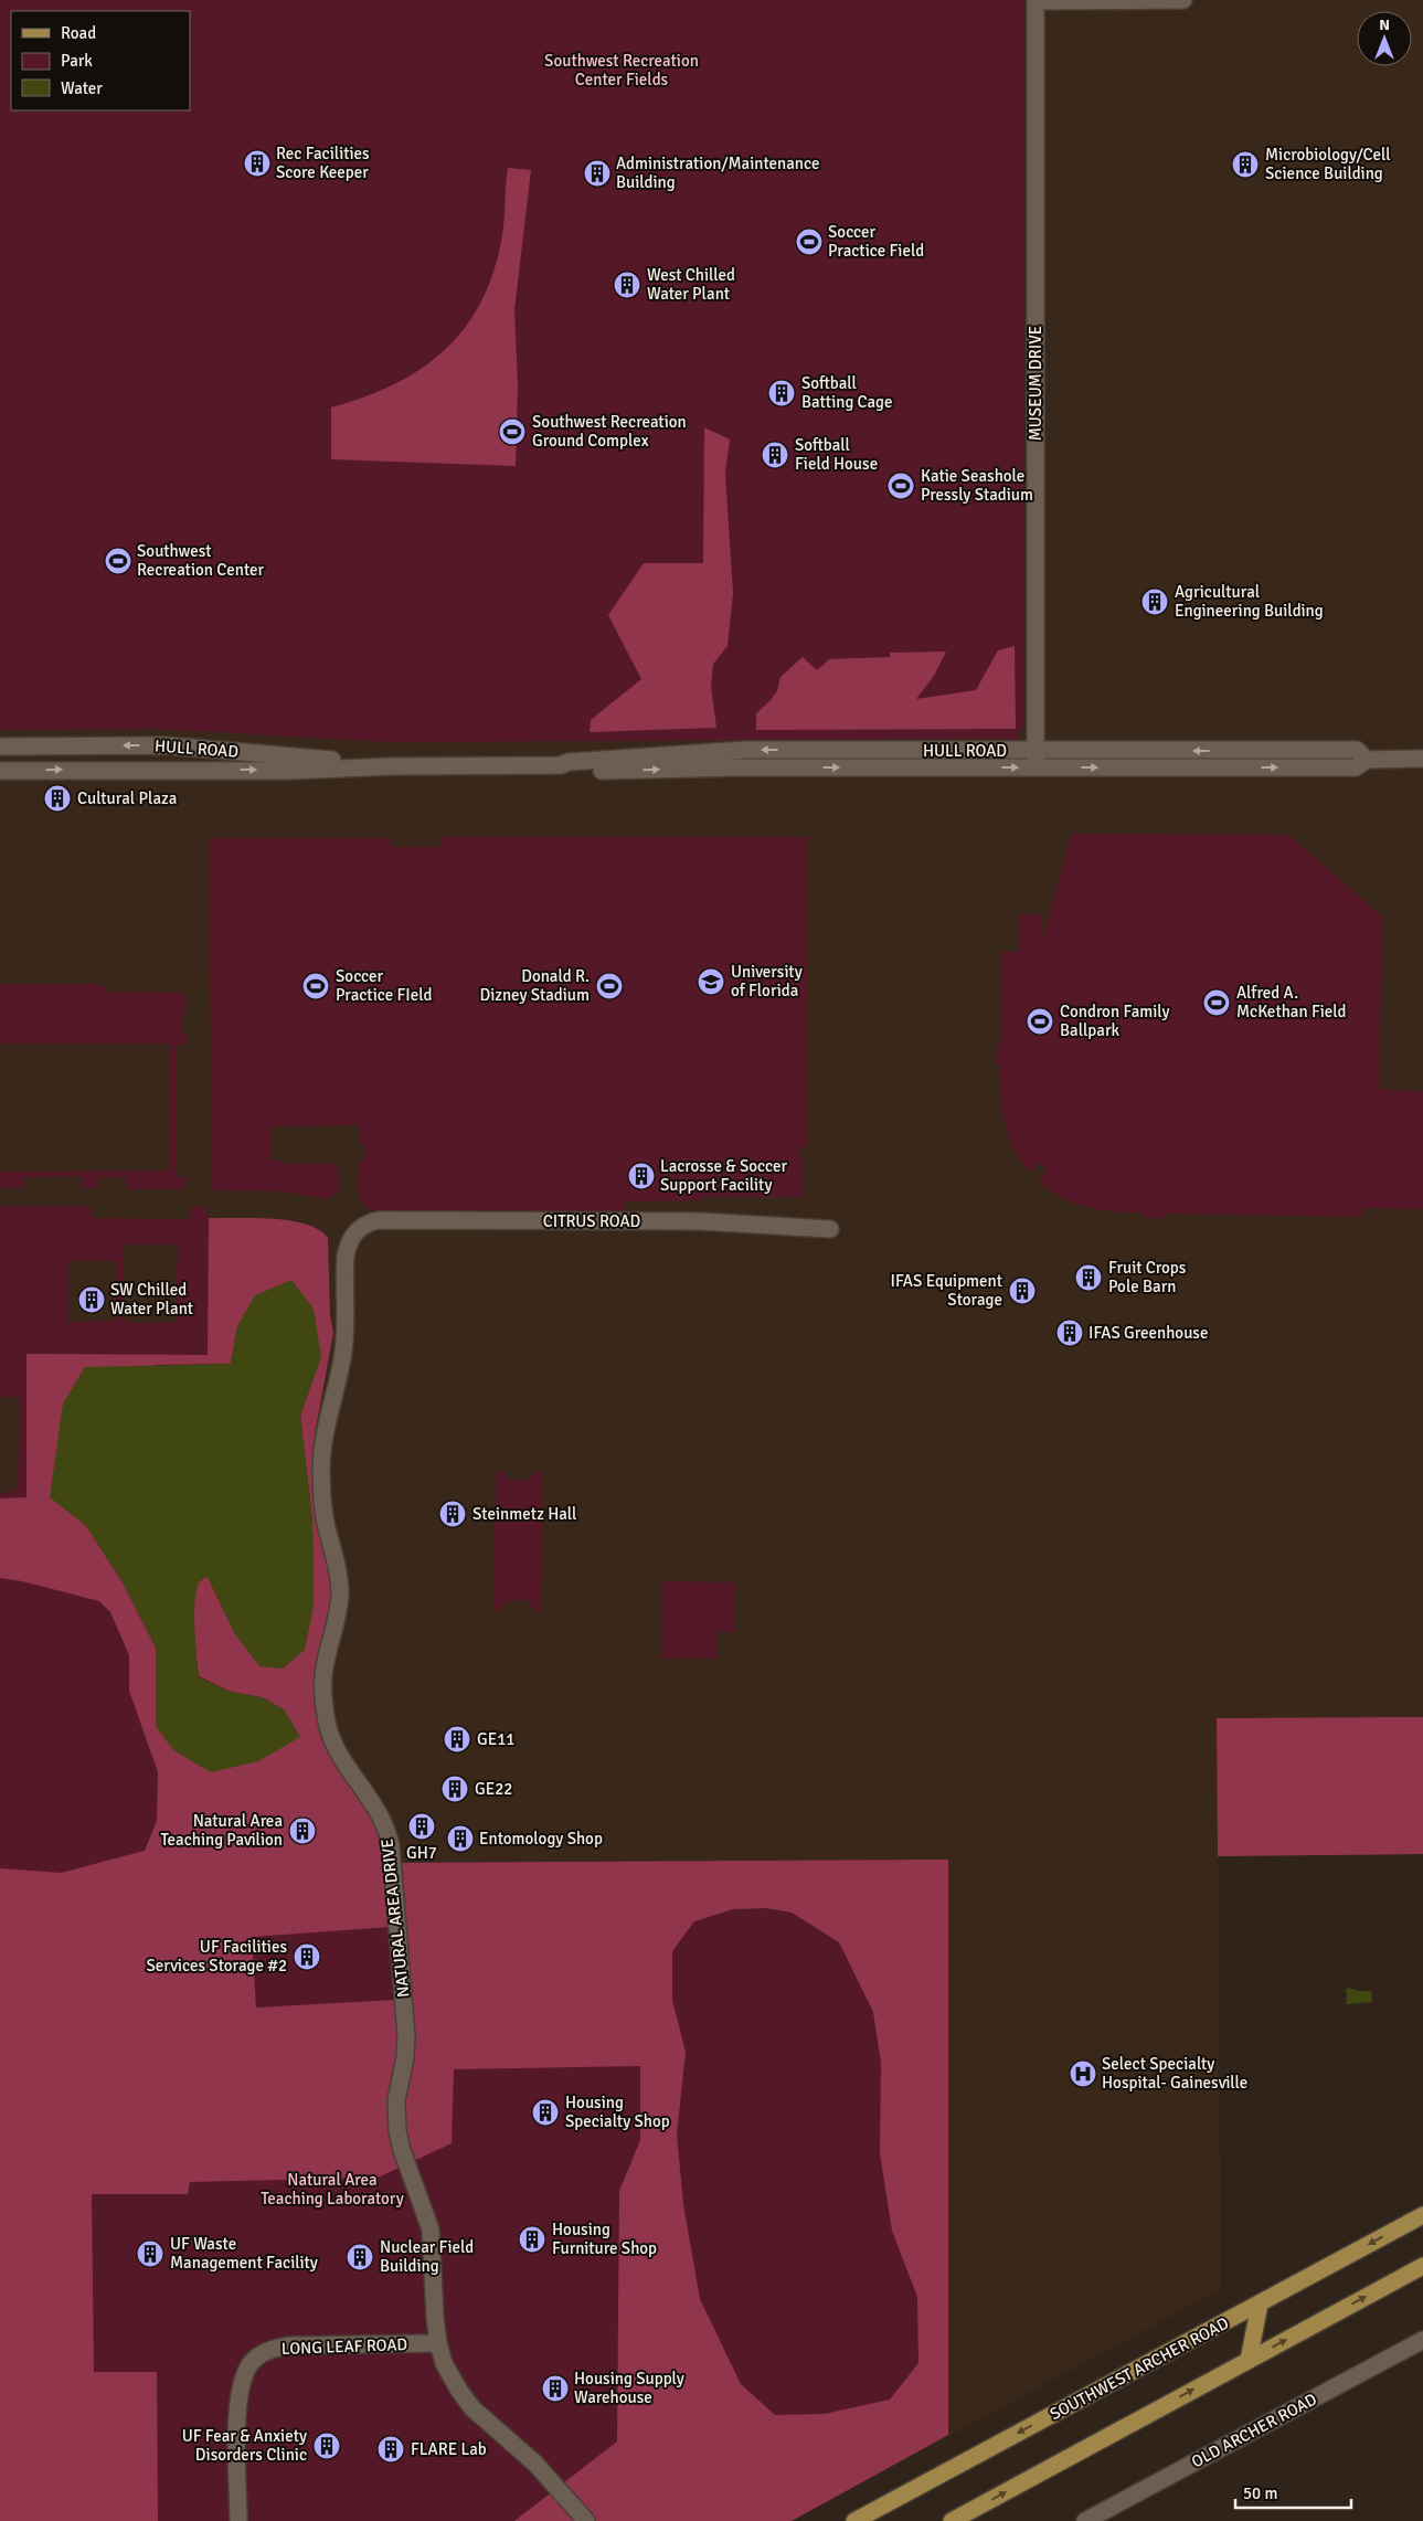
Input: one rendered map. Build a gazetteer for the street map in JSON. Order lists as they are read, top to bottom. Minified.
{"streets":{"main road":["SOUTHWEST ARCHER ROAD"],"street":["MUSEUM DRIVE","HULL ROAD","CITRUS ROAD","NATURAL AREA DRIVE","LONG LEAF ROAD","OLD ARCHER ROAD"]},"crossings":[["MUSEUM DRIVE","HULL ROAD"],["CITRUS ROAD","NATURAL AREA DRIVE"],["NATURAL AREA DRIVE","LONG LEAF ROAD"]],"parks":["Southwest Recreation Center Fields","Natural Area Teaching Laboratory"],"places":{"building":["Rec Facilities Score Keeper","Microbiology/Cell Science Building","Administration/Maintenance Building","West Chilled Water Plant","Softball Batting Cage","Softball Field House","Agricultural Engineering Building","Cultural Plaza","Lacrosse & Soccer Support Facility","Fruit Crops Pole Barn","IFAS Equipment Storage","SW Chilled Water Plant","IFAS Greenhouse","Steinmetz Hall","GE11","GE22","GH7","Natural Area Teaching Pavilion","Entomology Shop","UF Facilities Services Storage #2","Housing Specialty Shop","Housing Furniture Shop","UF Waste Management Facility","Nuclear Field Building","Housing Supply Warehouse","UF Fear & Anxiety Disorders Clinic","FLARE Lab"],"sports":["Soccer Practice Field","Southwest Recreation Ground Complex","Katie Seashole Pressly Stadium","Southwest Recreation Center","Soccer Practice FIeld","Donald R. Dizney Stadium","Alfred A. McKethan Field","Condron Family Ballpark"],"school or university":["University of Florida"],"hospital":["Select Specialty Hospital- Gainesville"]},"legend":["Road","Park","Water"],"scale_bar":"50 m","north":"top"}
